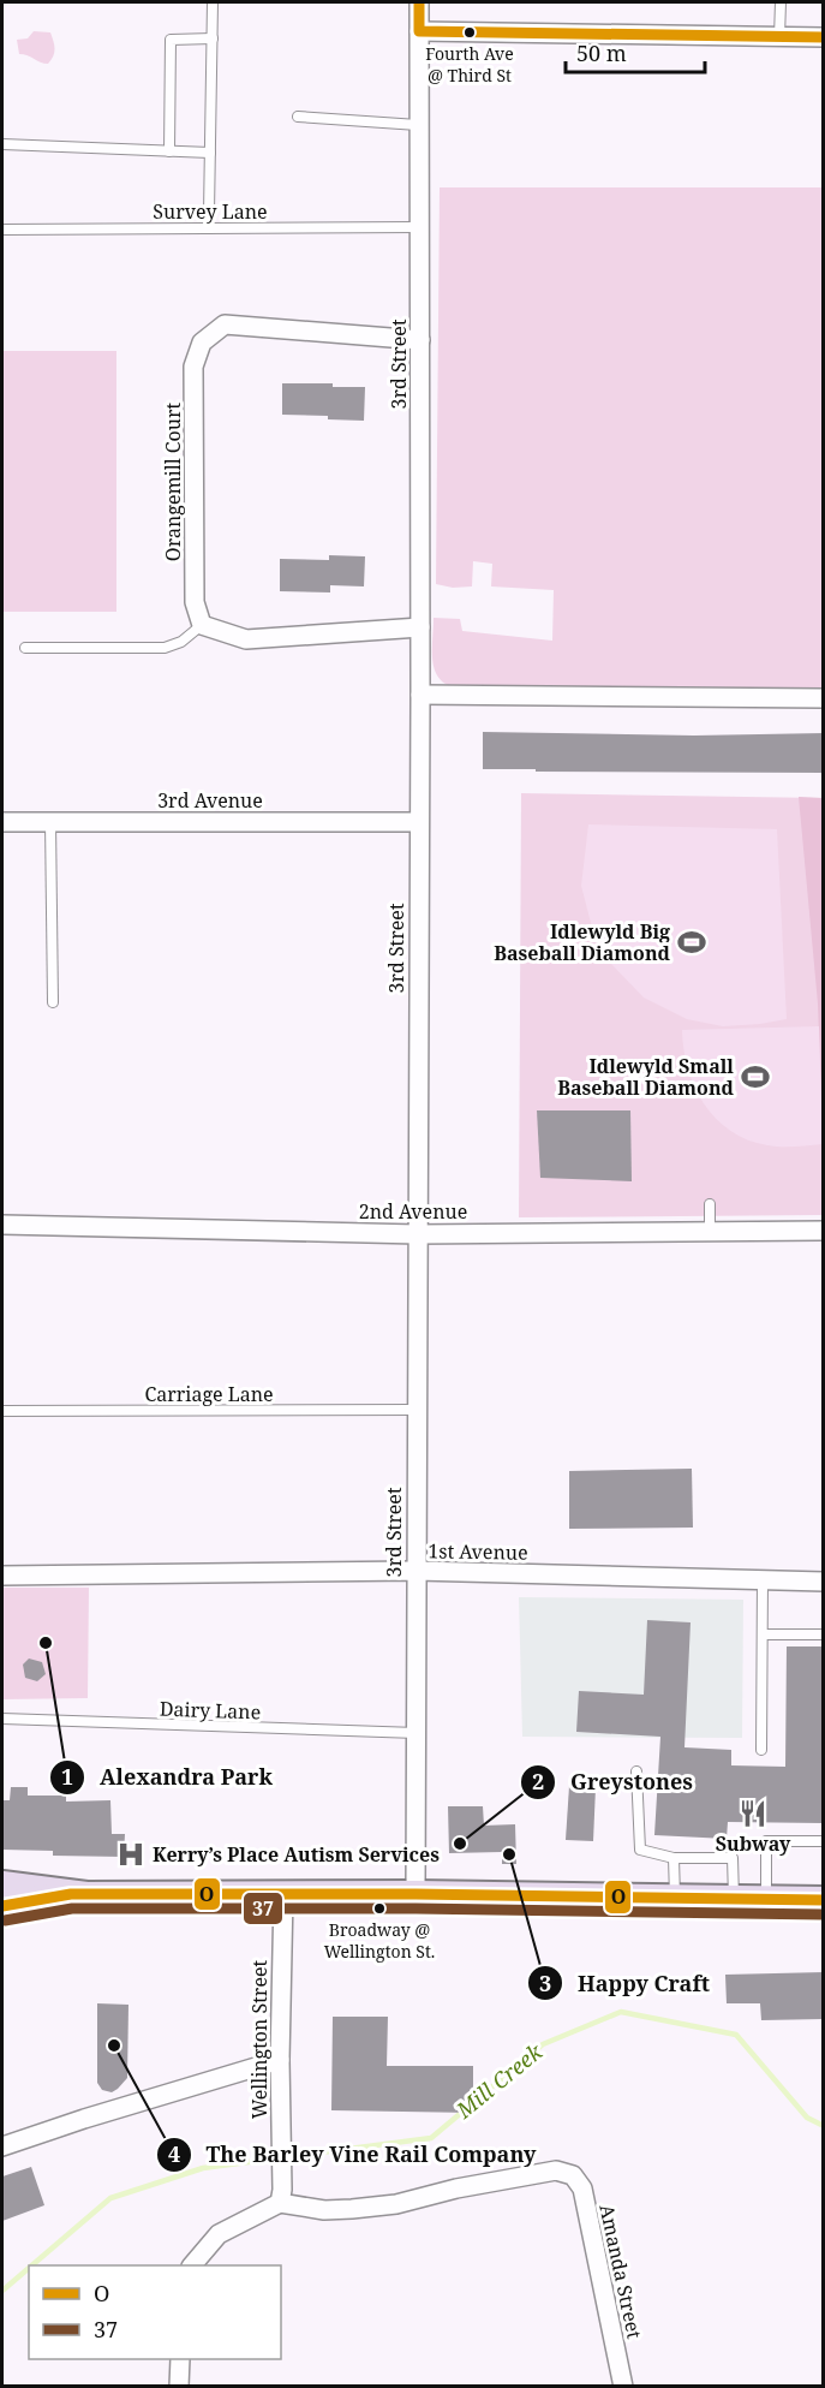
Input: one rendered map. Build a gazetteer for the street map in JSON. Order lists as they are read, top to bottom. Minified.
{"streets":{"street":["3rd Street","Orangemill Court","3rd Avenue","2nd Avenue","1st Avenue","Wellington Street","Amanda Street"],"lane":["Survey Lane","Carriage Lane","Dairy Lane"]},"crossings":[["Survey Lane","3rd Street"],["3rd Street","Orangemill Court"],["3rd Street","3rd Avenue"],["3rd Street","2nd Avenue"],["3rd Street","Carriage Lane"],["3rd Street","1st Avenue"],["3rd Street","Dairy Lane"],["Wellington Street","Amanda Street"]],"water":["Mill Creek"],"places":{"other":["Fourth Ave @ Third St","Alexandra Park","Greystones","Happy Craft","Broadway @ Wellington St.","The Barley Vine Rail Company"],"sports":["Idlewyld Big Baseball Diamond","Idlewyld Small Baseball Diamond"],"restaurant":["Subway"],"hospital":["Kerry’s Place Autism Services"]},"lines":["transit line O","transit line 37"],"legend":["O","37"],"scale_bar":"50 m"}
